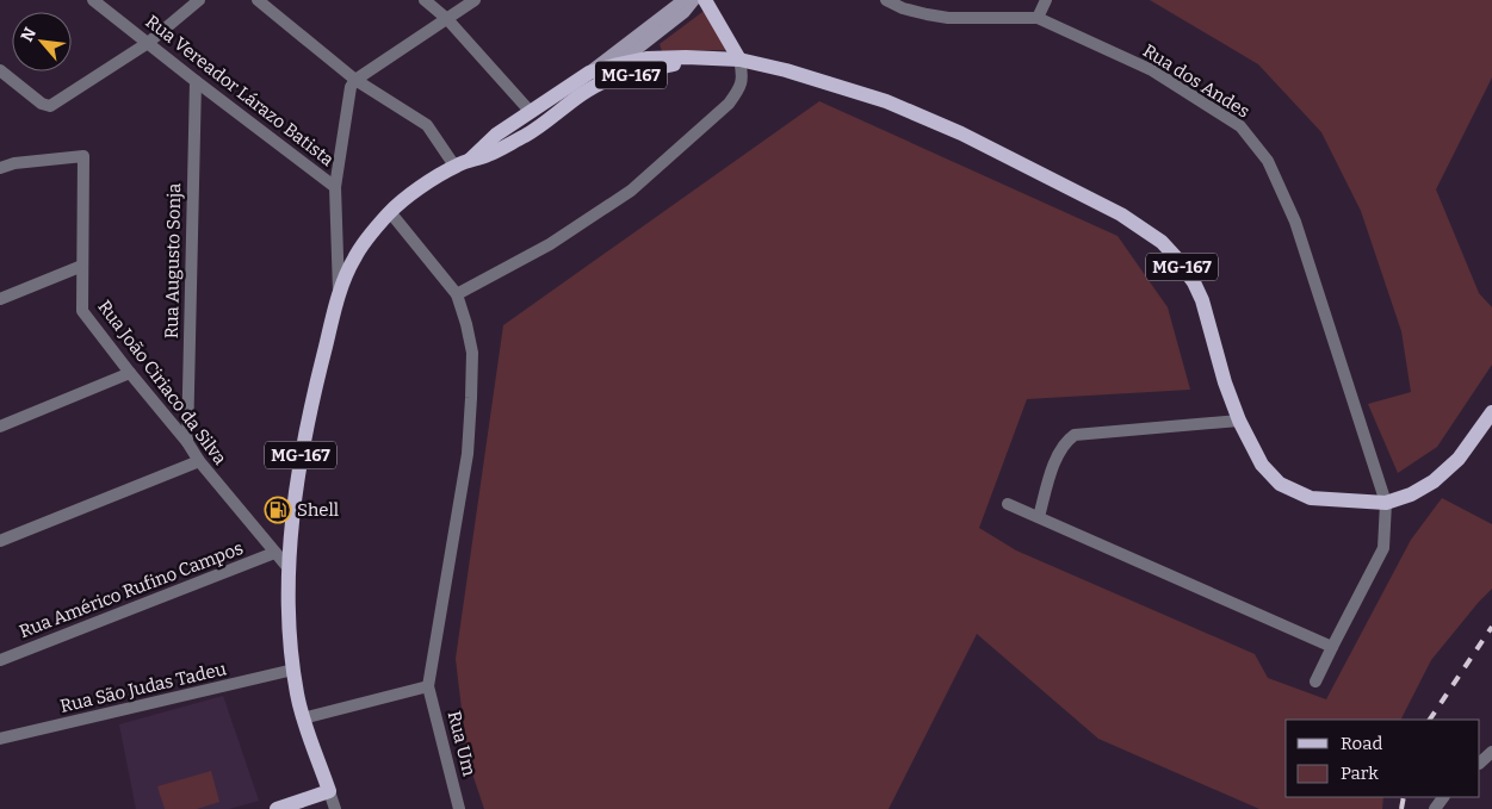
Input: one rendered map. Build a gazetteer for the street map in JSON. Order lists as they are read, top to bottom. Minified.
{"streets":{"main road":["MG-167"],"street":["Rua dos Andes","Rua Vereador Lárazo Batista","Rua Augusto Sonja","Rua João Ciriaco da Silva","Rua Américo Rufino Campos","Rua São Judas Tadeu","Rua Um"]},"crossings":[["MG-167","Rua dos Andes"],["MG-167","Rua João Ciriaco da Silva"],["MG-167","Rua São Judas Tadeu"],["Rua Vereador Lárazo Batista","Rua Augusto Sonja"],["Rua Augusto Sonja","Rua João Ciriaco da Silva"],["Rua João Ciriaco da Silva","Rua Américo Rufino Campos"]],"places":{"fuel station":["Shell"]},"legend":["Road","Park"],"north":"top left"}
